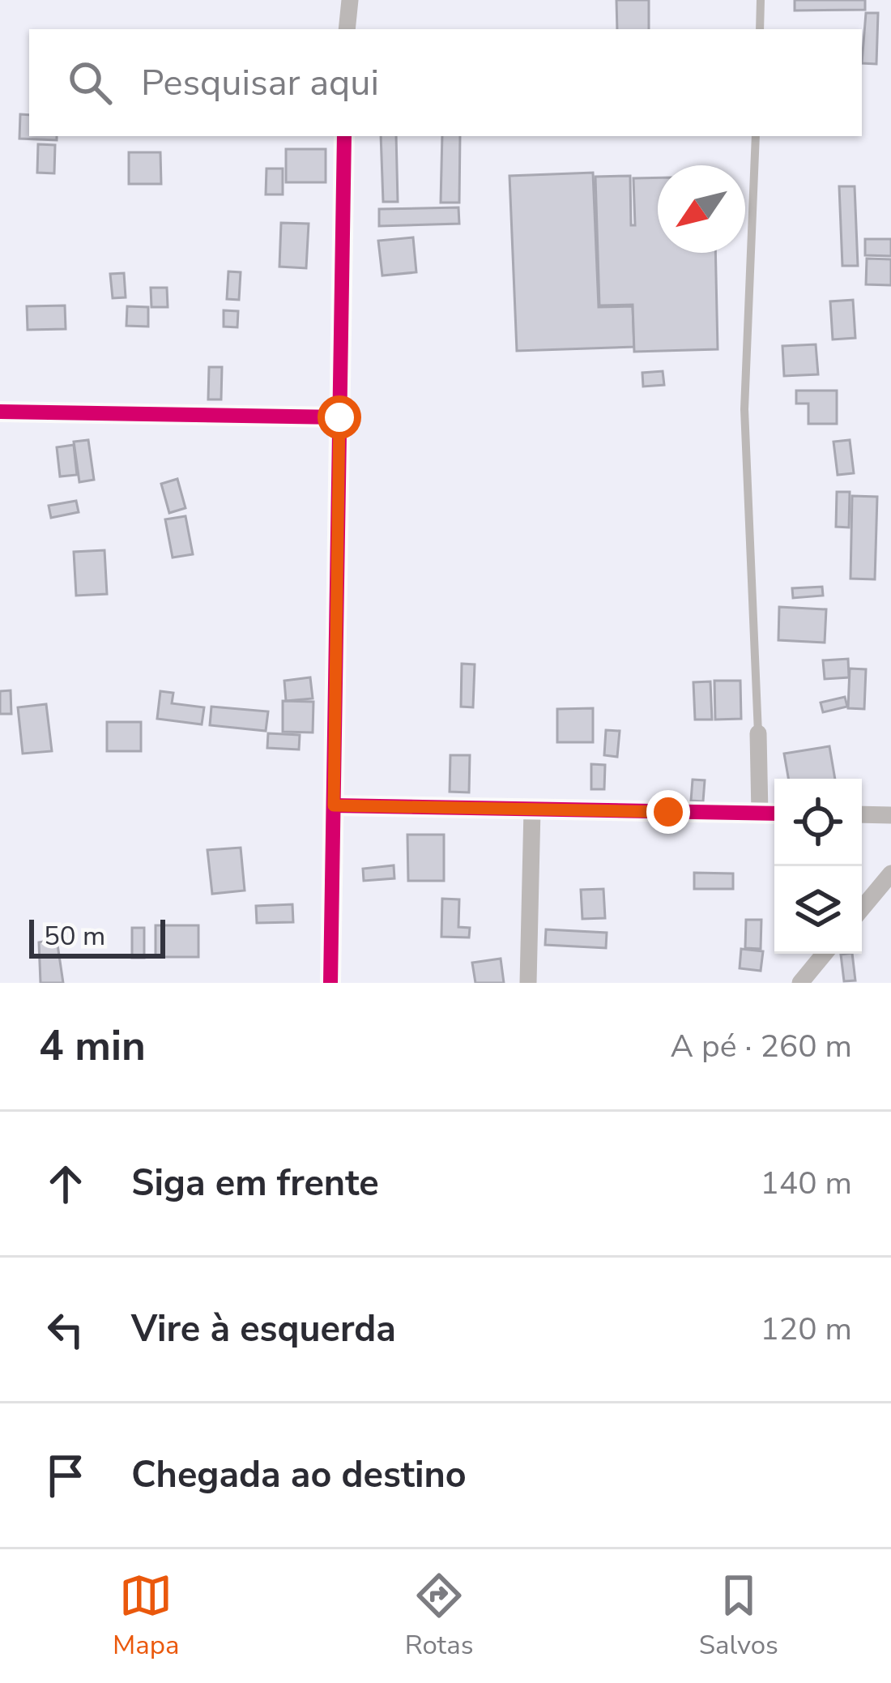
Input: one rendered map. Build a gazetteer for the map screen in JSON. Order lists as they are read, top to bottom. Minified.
{"scale_bar":"50 m","north":"bottom left","page":{"search":"Pesquisar aqui","scale":"50 m","heading":["4 min","A pé · 260 m"],"list":[["Siga em frente","140 m"],["Vire à esquerda","120 m"],"Chegada ao destino"],"nav":["Mapa","Rotas","Salvos"]}}
